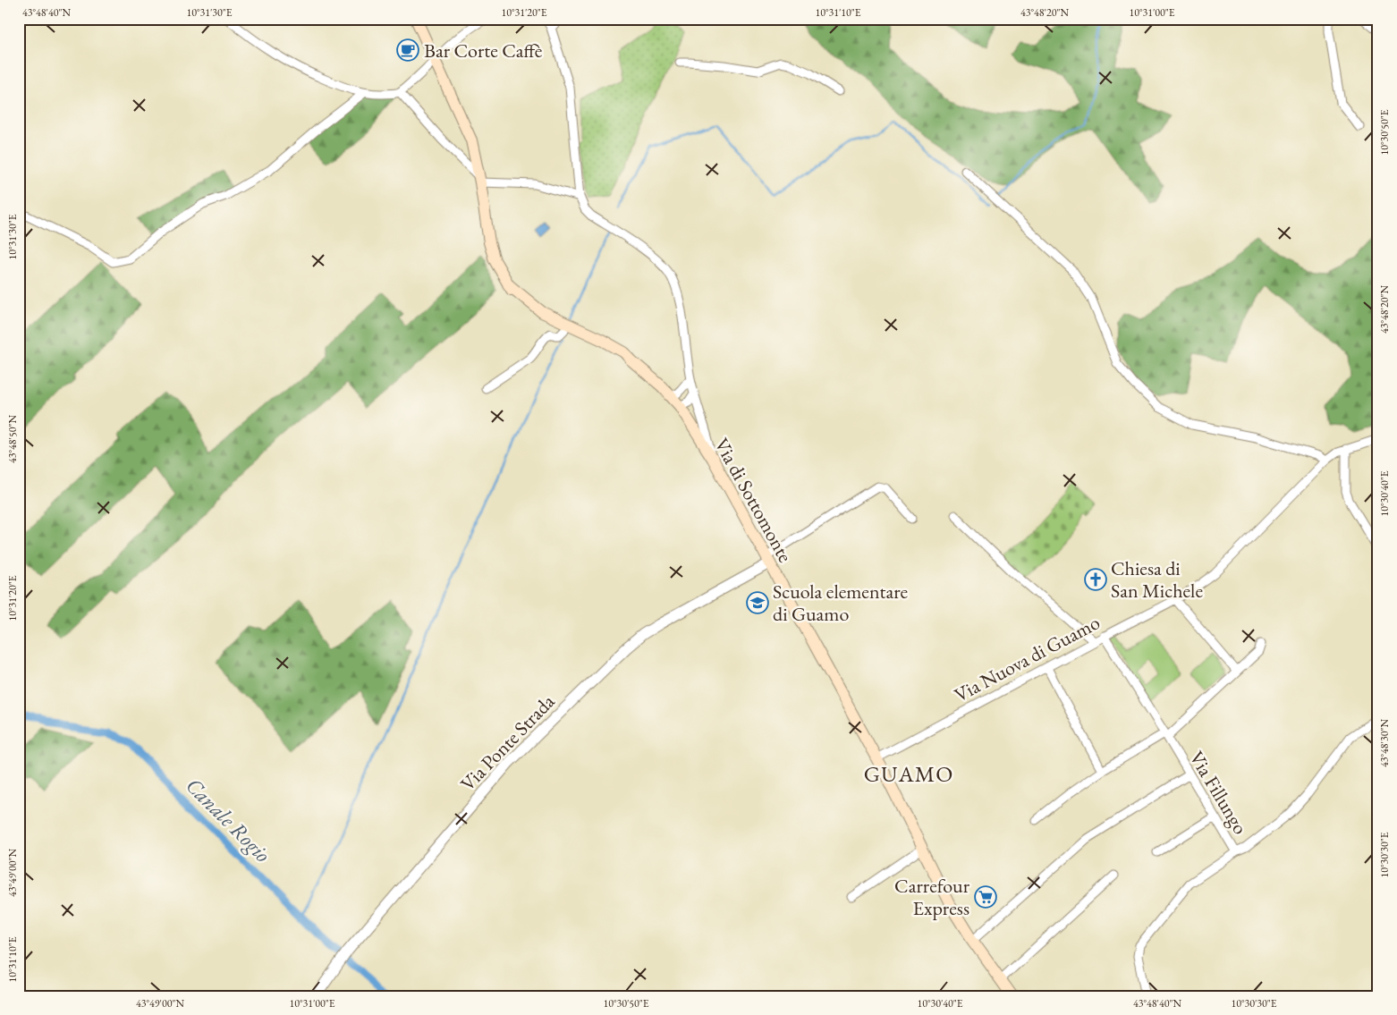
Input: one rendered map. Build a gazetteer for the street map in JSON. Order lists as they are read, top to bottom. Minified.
{"streets":{"main road":["Via di Sottomonte"],"street":["Via Nuova di Guamo","Via Ponte Strada","Via Fillungo"]},"crossings":[["Via di Sottomonte","Via Nuova di Guamo"],["Via di Sottomonte","Via Ponte Strada"],["Via Nuova di Guamo","Via Fillungo"]],"districts":["GUAMO"],"water":["Canale Rogio"],"places":{"cafe":["Bar Corte Caffè"],"church":["Chiesa di San Michele"],"school or university":["Scuola elementare di Guamo"],"supermarket":["Carrefour Express"]},"coordinates":["43°48'40\"N","10°31'30\"E","10°31'20\"E","10°31'10\"E","43°48'20\"N","10°31'00\"E","10°30'50\"E","43°48'50\"N","10°30'40\"E","43°48'30\"N","10°30'30\"E","43°49'00\"N"]}
